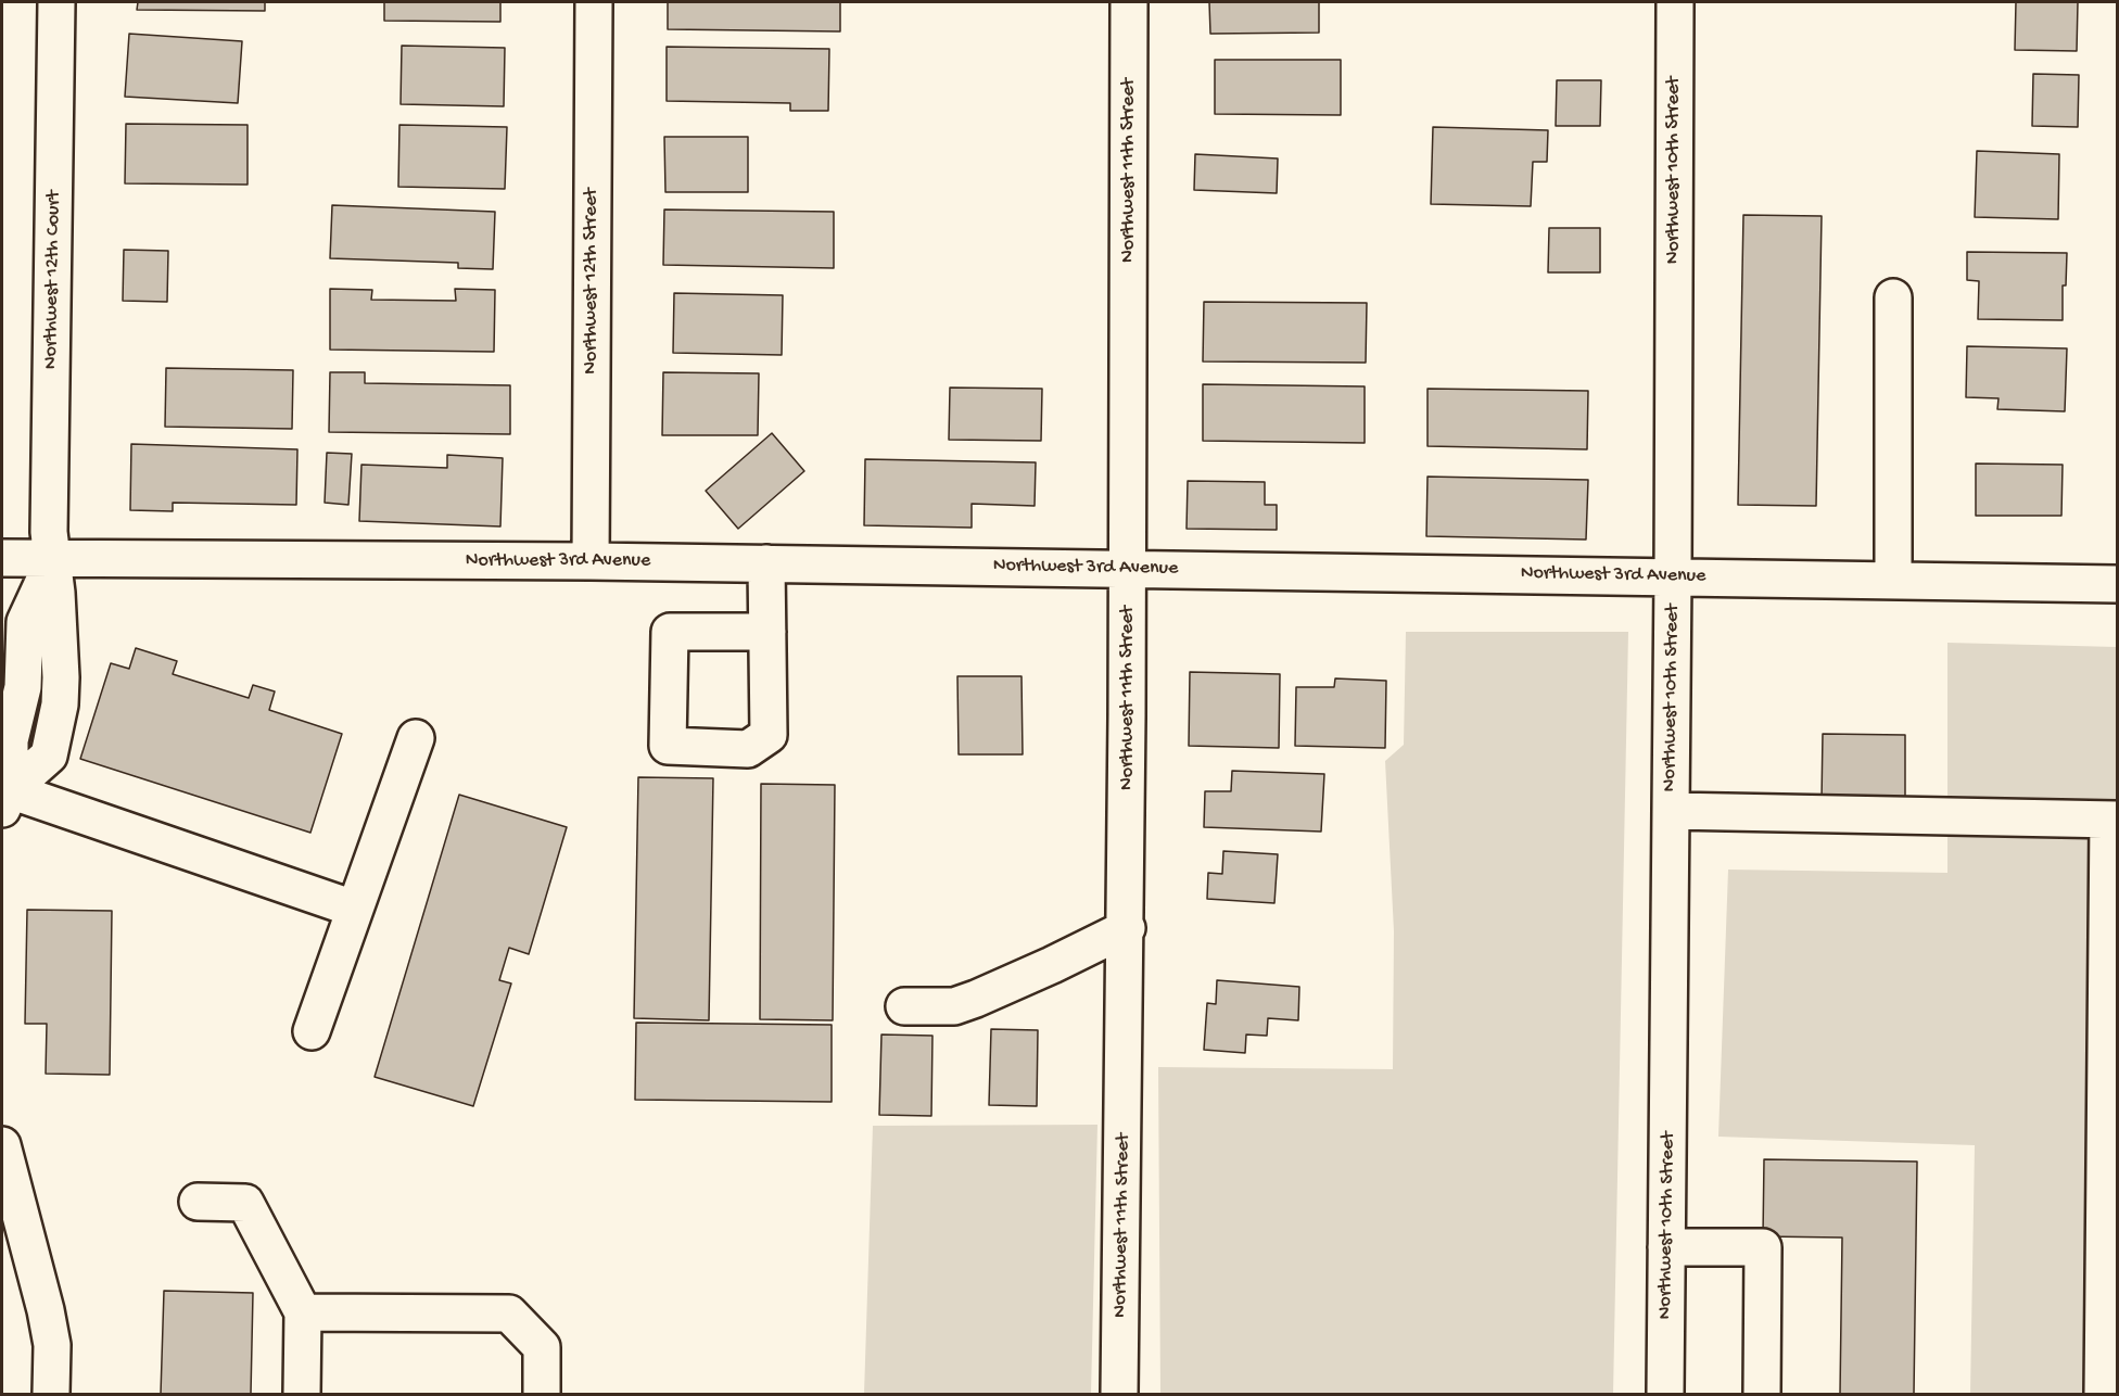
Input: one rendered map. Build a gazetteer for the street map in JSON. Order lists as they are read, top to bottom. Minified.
{"streets":{"street":["Northwest 11th Street","Northwest 10th Street","Northwest 12th Court","Northwest 12th Street","Northwest 3rd Avenue"]},"crossings":[["Northwest 11th Street","Northwest 3rd Avenue"],["Northwest 10th Street","Northwest 3rd Avenue"],["Northwest 12th Court","Northwest 3rd Avenue"],["Northwest 12th Street","Northwest 3rd Avenue"]]}
